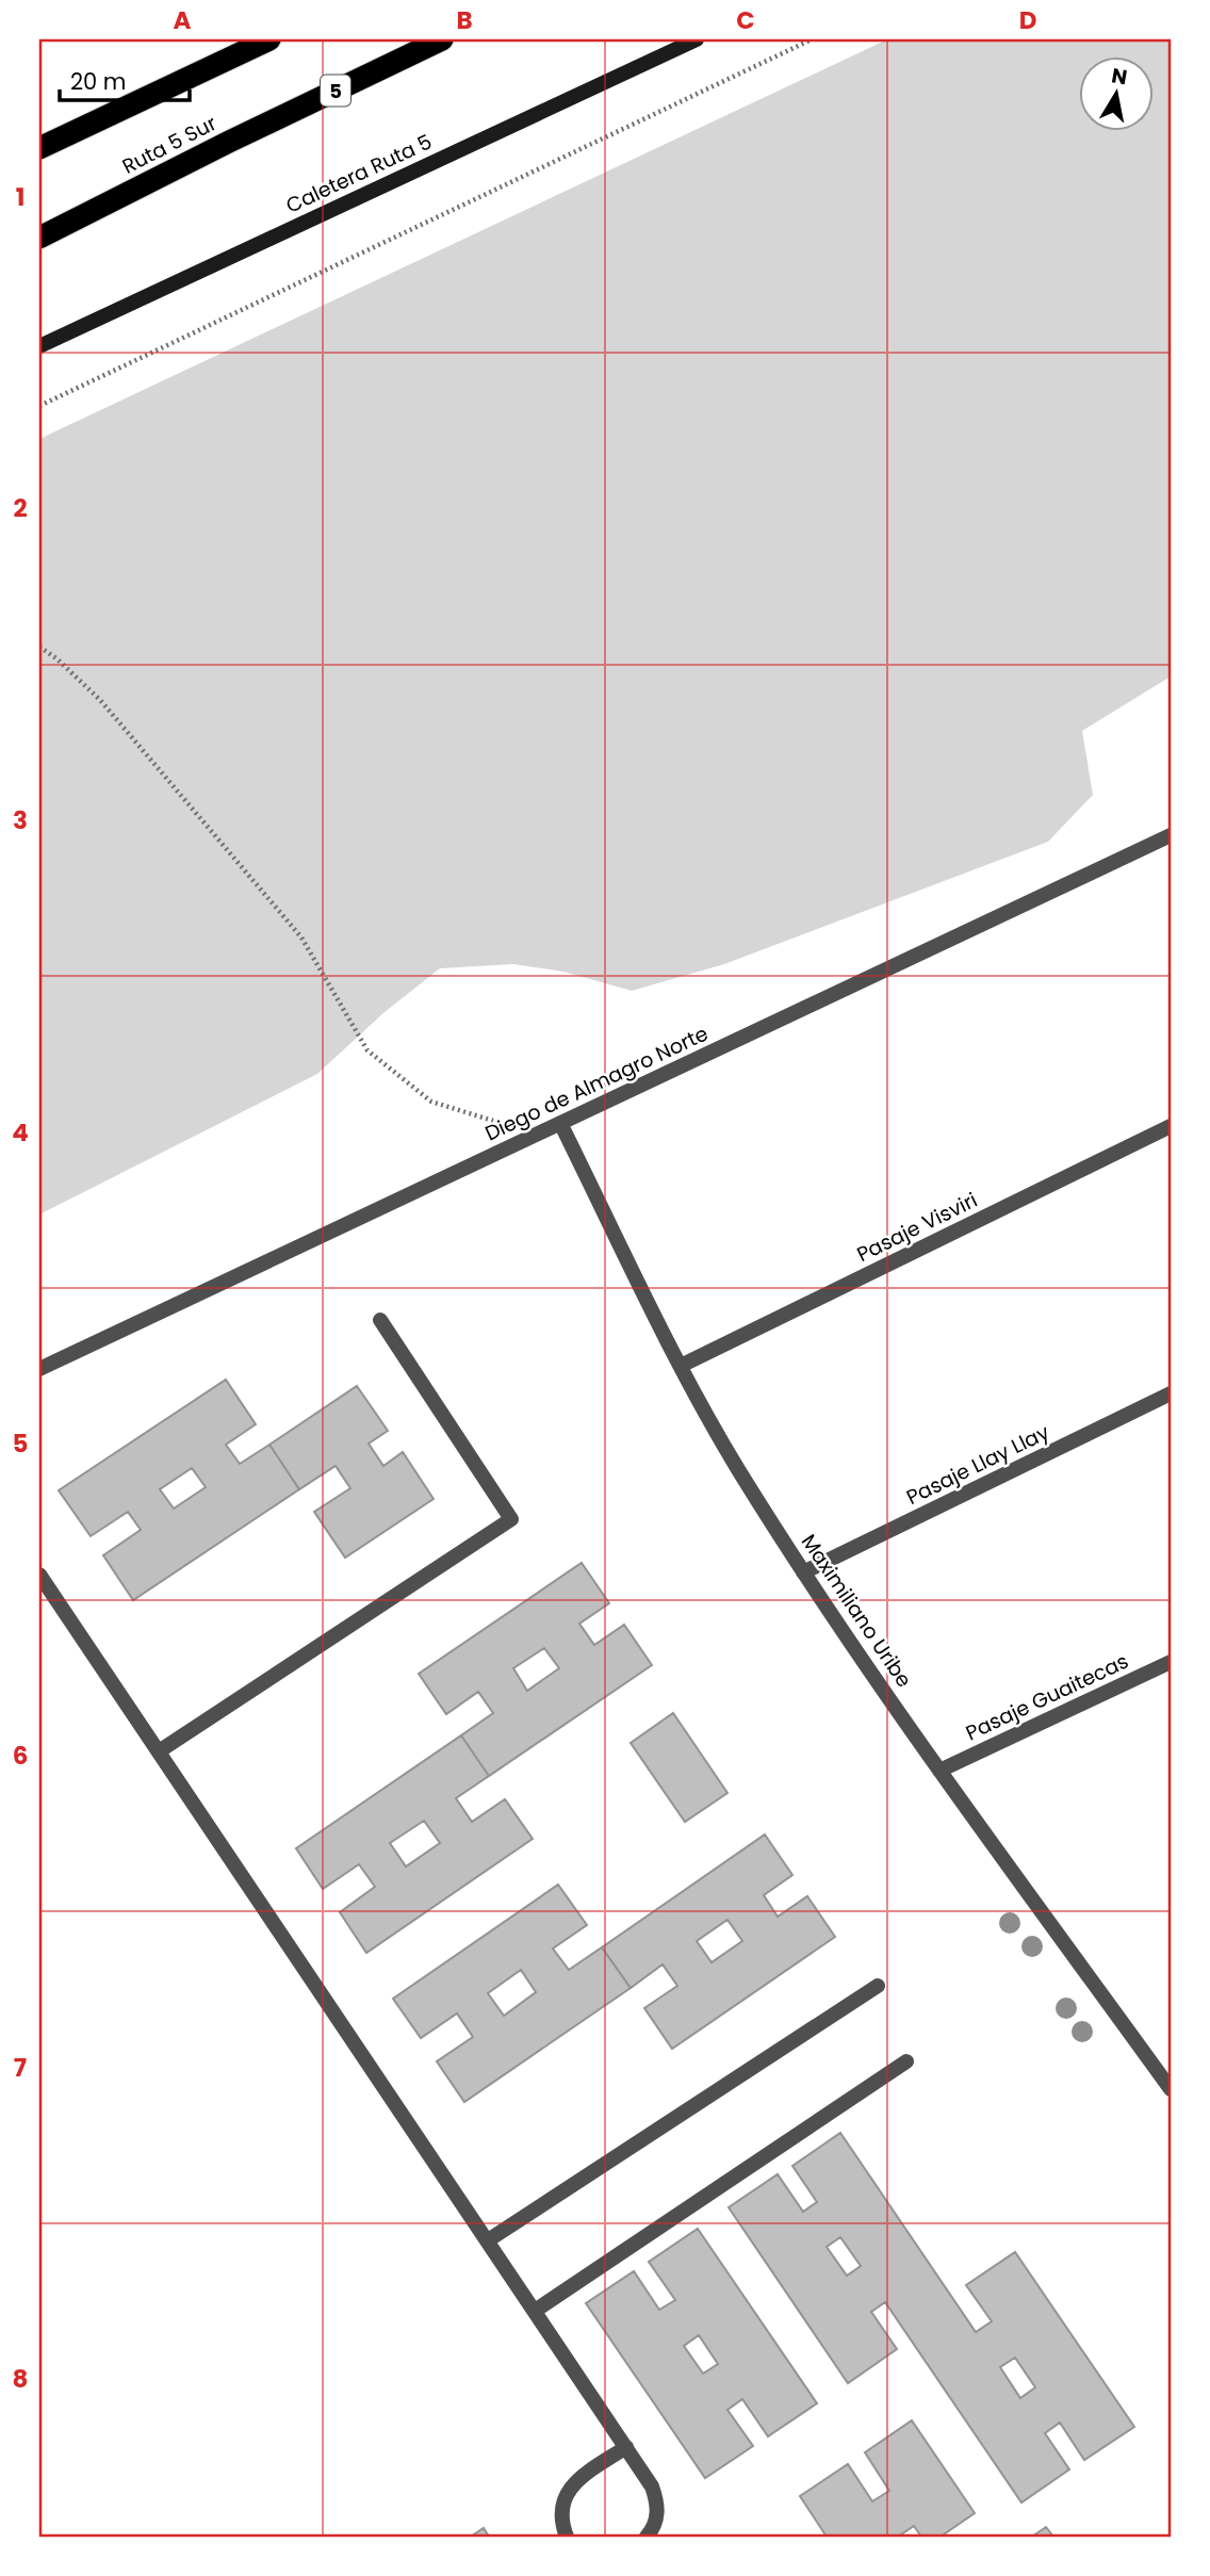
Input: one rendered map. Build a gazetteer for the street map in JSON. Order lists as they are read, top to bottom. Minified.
{"streets":{"highway":["5","Ruta 5 Sur"],"street":["Caletera Ruta 5","Diego de Almagro Norte","Pasaje Visviri","Pasaje Llay Llay","Maximiliano Uribe","Pasaje Guaitecas"]},"crossings":[["Diego de Almagro Norte","Maximiliano Uribe"],["Pasaje Visviri","Maximiliano Uribe"],["Pasaje Llay Llay","Maximiliano Uribe"],["Maximiliano Uribe","Pasaje Guaitecas"]],"scale_bar":"20 m","north":"top","grid":{"columns":["A","B","C","D"],"rows":["1","2","3","4","5","6","7","8"]}}
